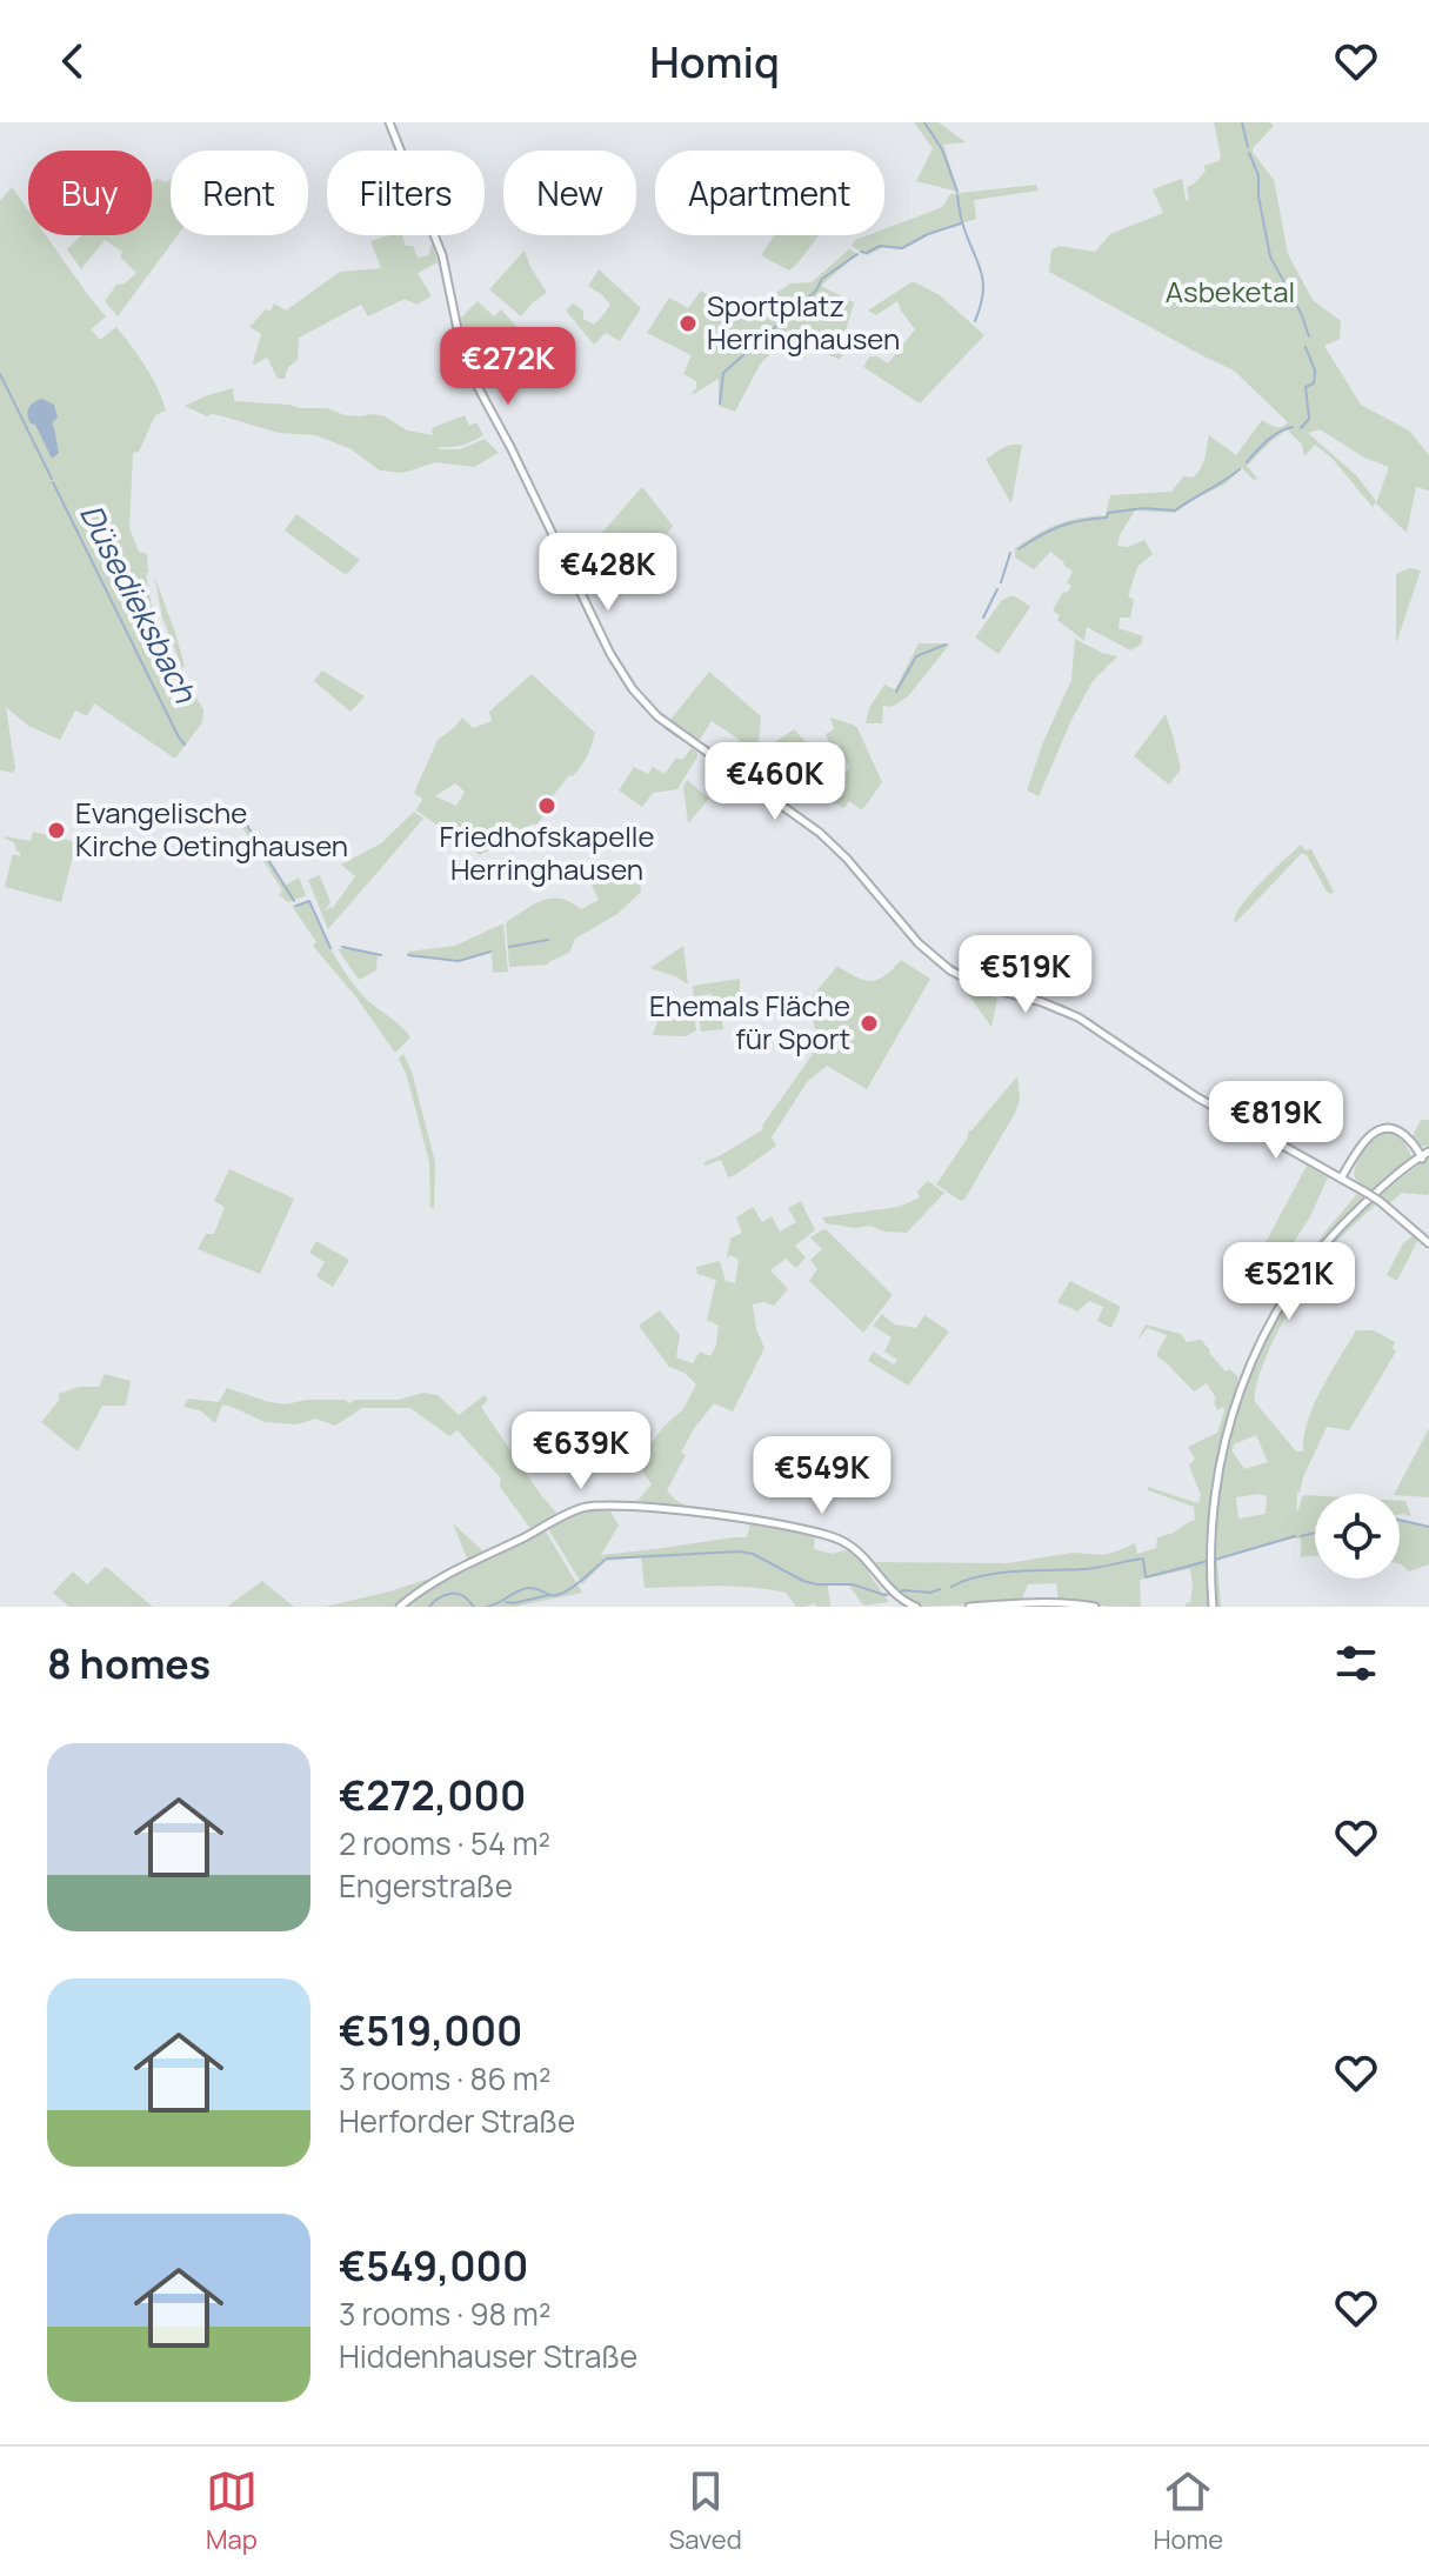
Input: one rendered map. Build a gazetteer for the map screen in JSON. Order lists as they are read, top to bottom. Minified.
{"water":["Düsedieksbach"],"parks":["Asbeketal"],"places":["Sportplatz Herringhausen","Friedhofskapelle Herringhausen","Evangelische Kirche Oetinghausen","Ehemals Fläche für Sport"],"page":{"header":"Homiq","chip":["Buy","Rent","Filters","New","Apartment"],"price":["€272K","€428K","€460K","€519K","€819K","€521K","€639K","€549K"],"heading":"8 homes","list":[{"name":"€272,000","note":"2 rooms · 54 m² · Engerstraße"},{"name":"€519,000","note":"3 rooms · 86 m² · Herforder Straße"},{"name":"€549,000","note":"3 rooms · 98 m² · Hiddenhauser Straße"}],"tabs":["Map","Saved","Home"]}}
